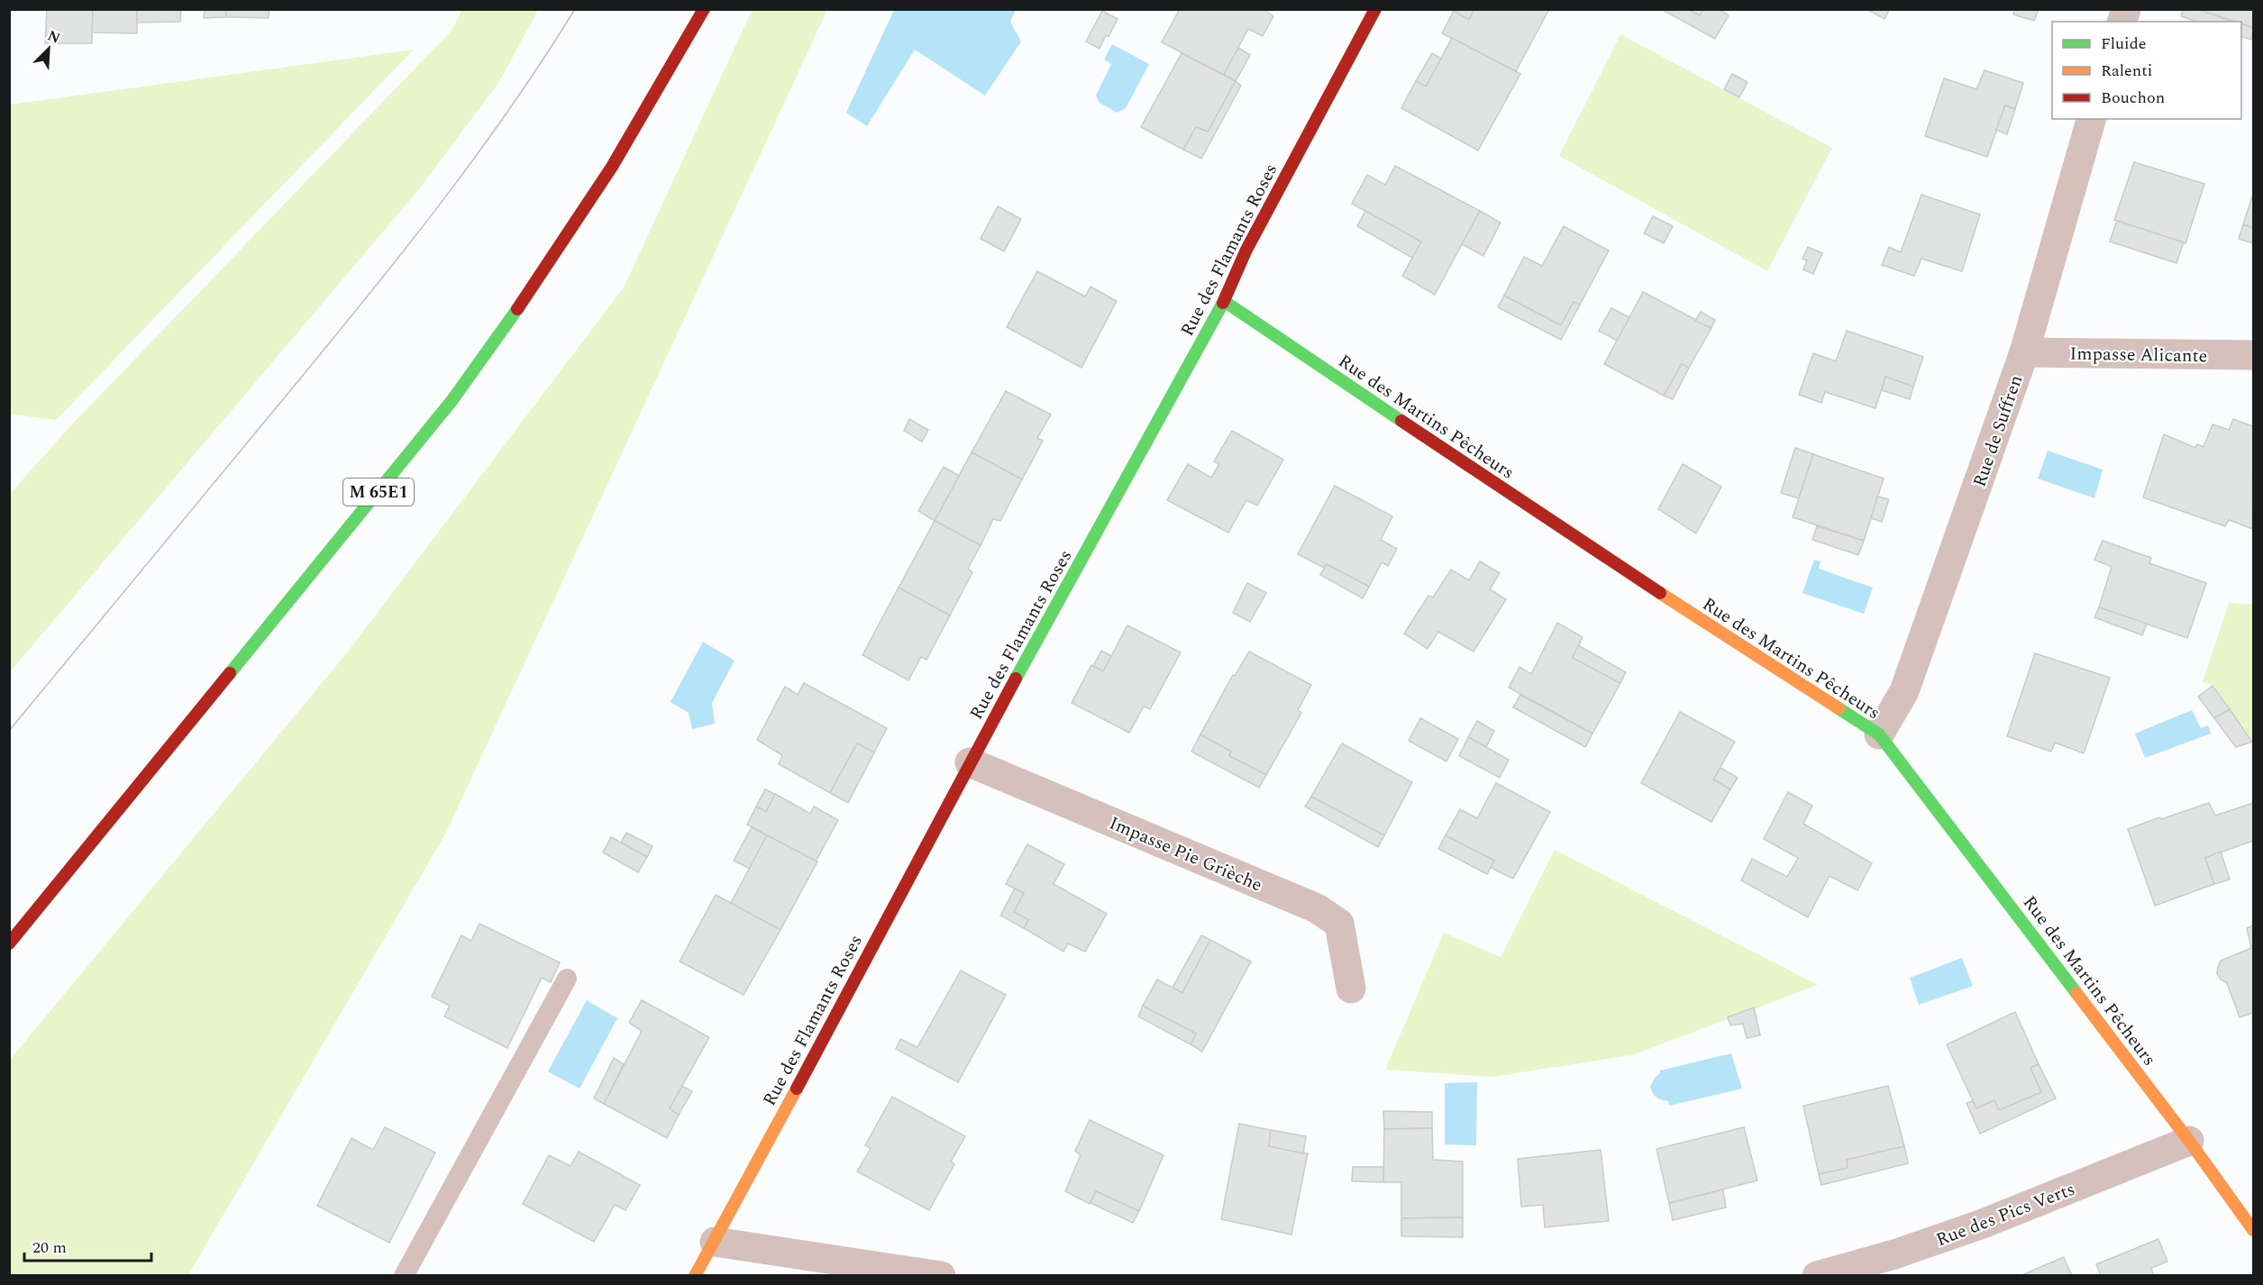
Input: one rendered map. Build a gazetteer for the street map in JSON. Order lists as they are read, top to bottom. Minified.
{"streets":{"street":["Rue des Flamants Roses","Impasse Alicante","Rue des Martins Pêcheurs","Rue de Suffren","M 65E1","Impasse Pie Grièche","Rue des Pics Verts"]},"crossings":[["Rue des Flamants Roses","Rue des Martins Pêcheurs"],["Rue des Flamants Roses","Impasse Pie Grièche"],["Impasse Alicante","Rue de Suffren"],["Rue des Martins Pêcheurs","Rue de Suffren"],["Rue des Martins Pêcheurs","Rue des Pics Verts"]],"legend":["Fluide","Ralenti","Bouchon"],"scale_bar":"20 m","north":"top right"}
